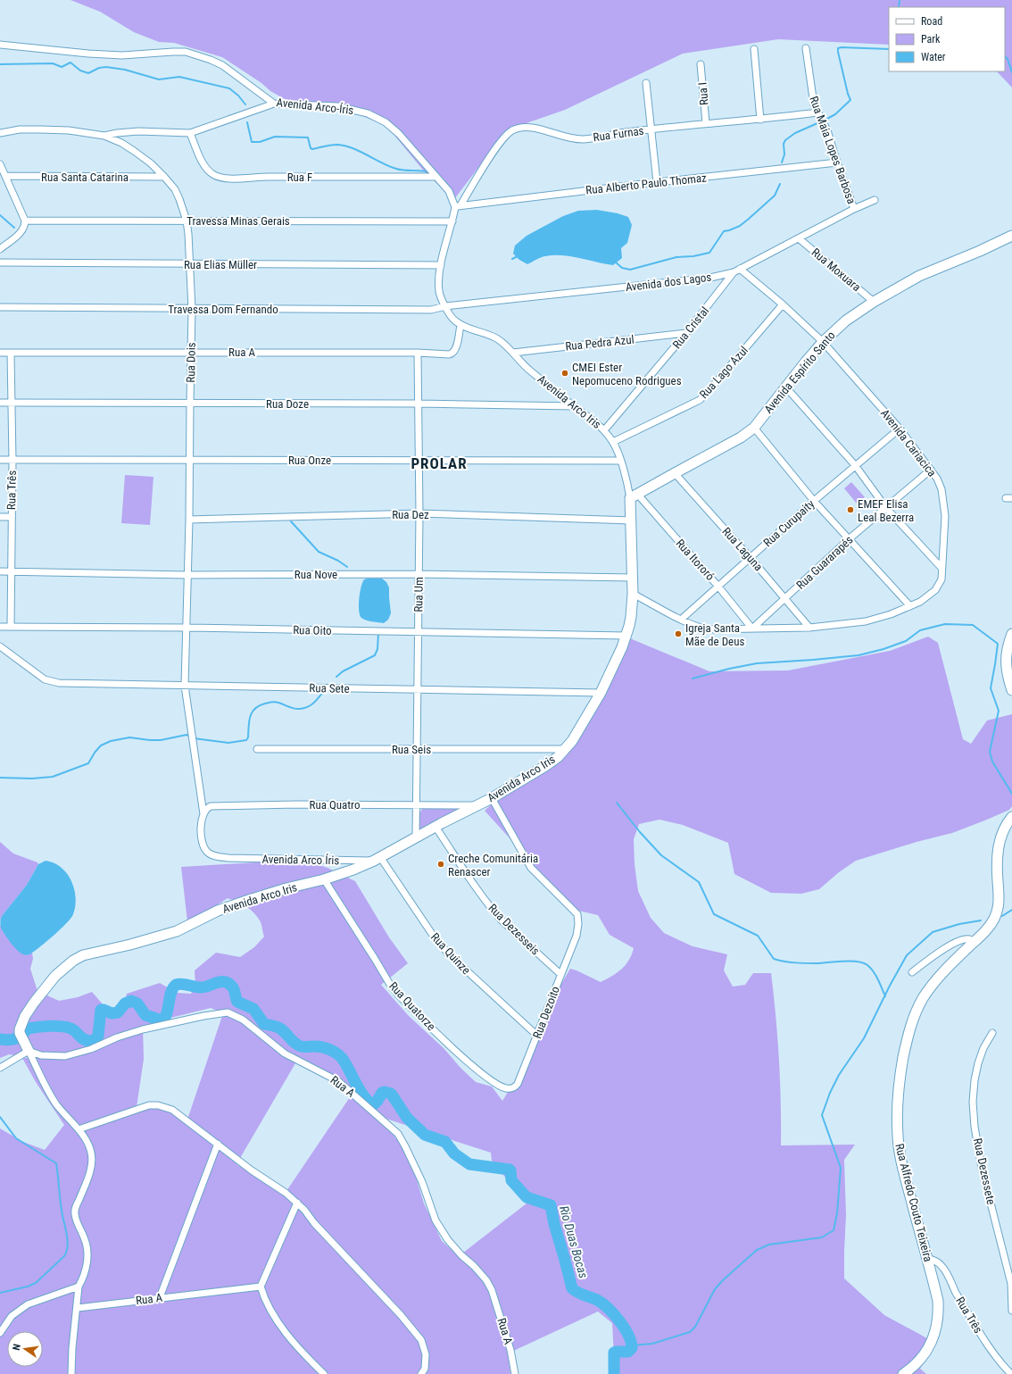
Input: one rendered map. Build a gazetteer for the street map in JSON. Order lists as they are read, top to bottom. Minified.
{"streets":{"street":["Rua I","Avenida Arco-Íris","Rua Furnas","Rua Maia Lopes Barbosa","Rua Santa Catarina","Rua F","Rua Alberto Paulo Thomaz","Travessa Minas Gerais","Rua Elias Müller","Rua Moxuara","Avenida dos Lagos","Travessa Dom Fernando","Rua Cristal","Rua Pedra Azul","Rua A","Rua Dois","Rua Lago Azul","Avenida Espírito Santo","Avenida Arco Iris","Rua Doze","Avenida Cariacica","Rua Onze","Rua Três","Rua Dez","Rua Curupaity","Rua Laguna","Rua Itororó","Rua Guararapés","Rua Nove","Rua Um","Rua Oito","Rua Sete","Rua Seis","Rua Quatro","Avenida Arco Íris","Rua Dezesseis","Rua Quinze","Rua Quatorze","Rua Dezoito","Rua Dezessete","Rua Alfredo Couto Teixeira"]},"crossings":[["Rua I","Rua Furnas"],["Avenida Arco-Íris","Rua Furnas"],["Avenida Arco-Íris","Rua F"],["Avenida Arco-Íris","Rua Alberto Paulo Thomaz"],["Rua Furnas","Rua Maia Lopes Barbosa"],["Rua Furnas","Rua Alberto Paulo Thomaz"],["Rua Maia Lopes Barbosa","Rua Alberto Paulo Thomaz"],["Rua Maia Lopes Barbosa","Avenida dos Lagos"],["Rua Santa Catarina","Rua Dois"],["Travessa Minas Gerais","Rua Dois"],["Rua Elias Müller","Rua Dois"],["Rua Moxuara","Avenida dos Lagos"],["Rua Moxuara","Avenida Espírito Santo"],["Avenida dos Lagos","Travessa Dom Fernando"],["Avenida dos Lagos","Rua Cristal"],["Avenida dos Lagos","Avenida Cariacica"],["Travessa Dom Fernando","Rua Dois"],["Rua Cristal","Rua Pedra Azul"],["Rua Cristal","Avenida Arco Iris"],["Rua Pedra Azul","Avenida Arco Iris"],["Rua A","Rua Dois"],["Rua A","Avenida Arco Iris"],["Rua A","Rua Três"],["Rua A","Rua Um"],["Rua Dois","Rua Doze"],["Rua Dois","Rua Onze"],["Rua Dois","Rua Dez"],["Rua Dois","Rua Nove"],["Rua Dois","Rua Oito"],["Rua Dois","Rua Sete"],["Rua Dois","Rua Quatro"],["Rua Dois","Avenida Arco Íris"],["Rua Lago Azul","Avenida Arco Iris"],["Rua Lago Azul","Avenida Cariacica"],["Avenida Espírito Santo","Avenida Arco Iris"],["Avenida Espírito Santo","Avenida Cariacica"],["Avenida Espírito Santo","Rua Laguna"],["Avenida Espírito Santo","Rua Itororó"],["Avenida Arco Iris","Rua Doze"],["Avenida Arco Iris","Avenida Cariacica"],["Avenida Arco Iris","Rua Onze"],["Avenida Arco Iris","Rua Dez"],["Avenida Arco Iris","Rua Itororó"],["Avenida Arco Iris","Rua Nove"],["Avenida Arco Iris","Rua Um"],["Avenida Arco Iris","Rua Oito"],["Avenida Arco Iris","Rua Sete"],["Avenida Arco Iris","Rua Seis"],["Avenida Arco Iris","Rua Quatro"],["Avenida Arco Iris","Avenida Arco Íris"],["Avenida Arco Iris","Rua Dezesseis"],["Avenida Arco Iris","Rua Quinze"],["Avenida Arco Iris","Rua Quatorze"],["Avenida Arco Iris","Rua Dezoito"],["Rua Doze","Rua Três"],["Rua Doze","Rua Um"],["Avenida Cariacica","Rua Curupaity"],["Avenida Cariacica","Rua Laguna"],["Avenida Cariacica","Rua Itororó"],["Avenida Cariacica","Rua Guararapés"],["Rua Onze","Rua Três"],["Rua Onze","Rua Um"],["Rua Três","Rua Nove"],["Rua Três","Rua Oito"],["Rua Três","Rua Alfredo Couto Teixeira"],["Rua Dez","Rua Um"],["Rua Curupaity","Rua Laguna"],["Rua Curupaity","Rua Itororó"],["Rua Laguna","Rua Guararapés"],["Rua Itororó","Rua Guararapés"],["Rua Nove","Rua Um"],["Rua Um","Rua Oito"],["Rua Um","Rua Sete"],["Rua Um","Rua Seis"],["Rua Um","Rua Quatro"],["Rua Quatro","Avenida Arco Íris"],["Avenida Arco Íris","Rua Quinze"],["Rua Dezesseis","Rua Dezoito"],["Rua Quinze","Rua Dezoito"],["Rua Quatorze","Rua Dezoito"]],"districts":["PROLAR"],"water":["Rio Duas Bocas"],"places":["CMEI Ester Nepomuceno Rodrigues","EMEF Elisa Leal Bezerra","Igreja Santa Mãe de Deus","Creche Comunitária Renascer"],"legend":["Road","Park","Water"],"north":"left"}
